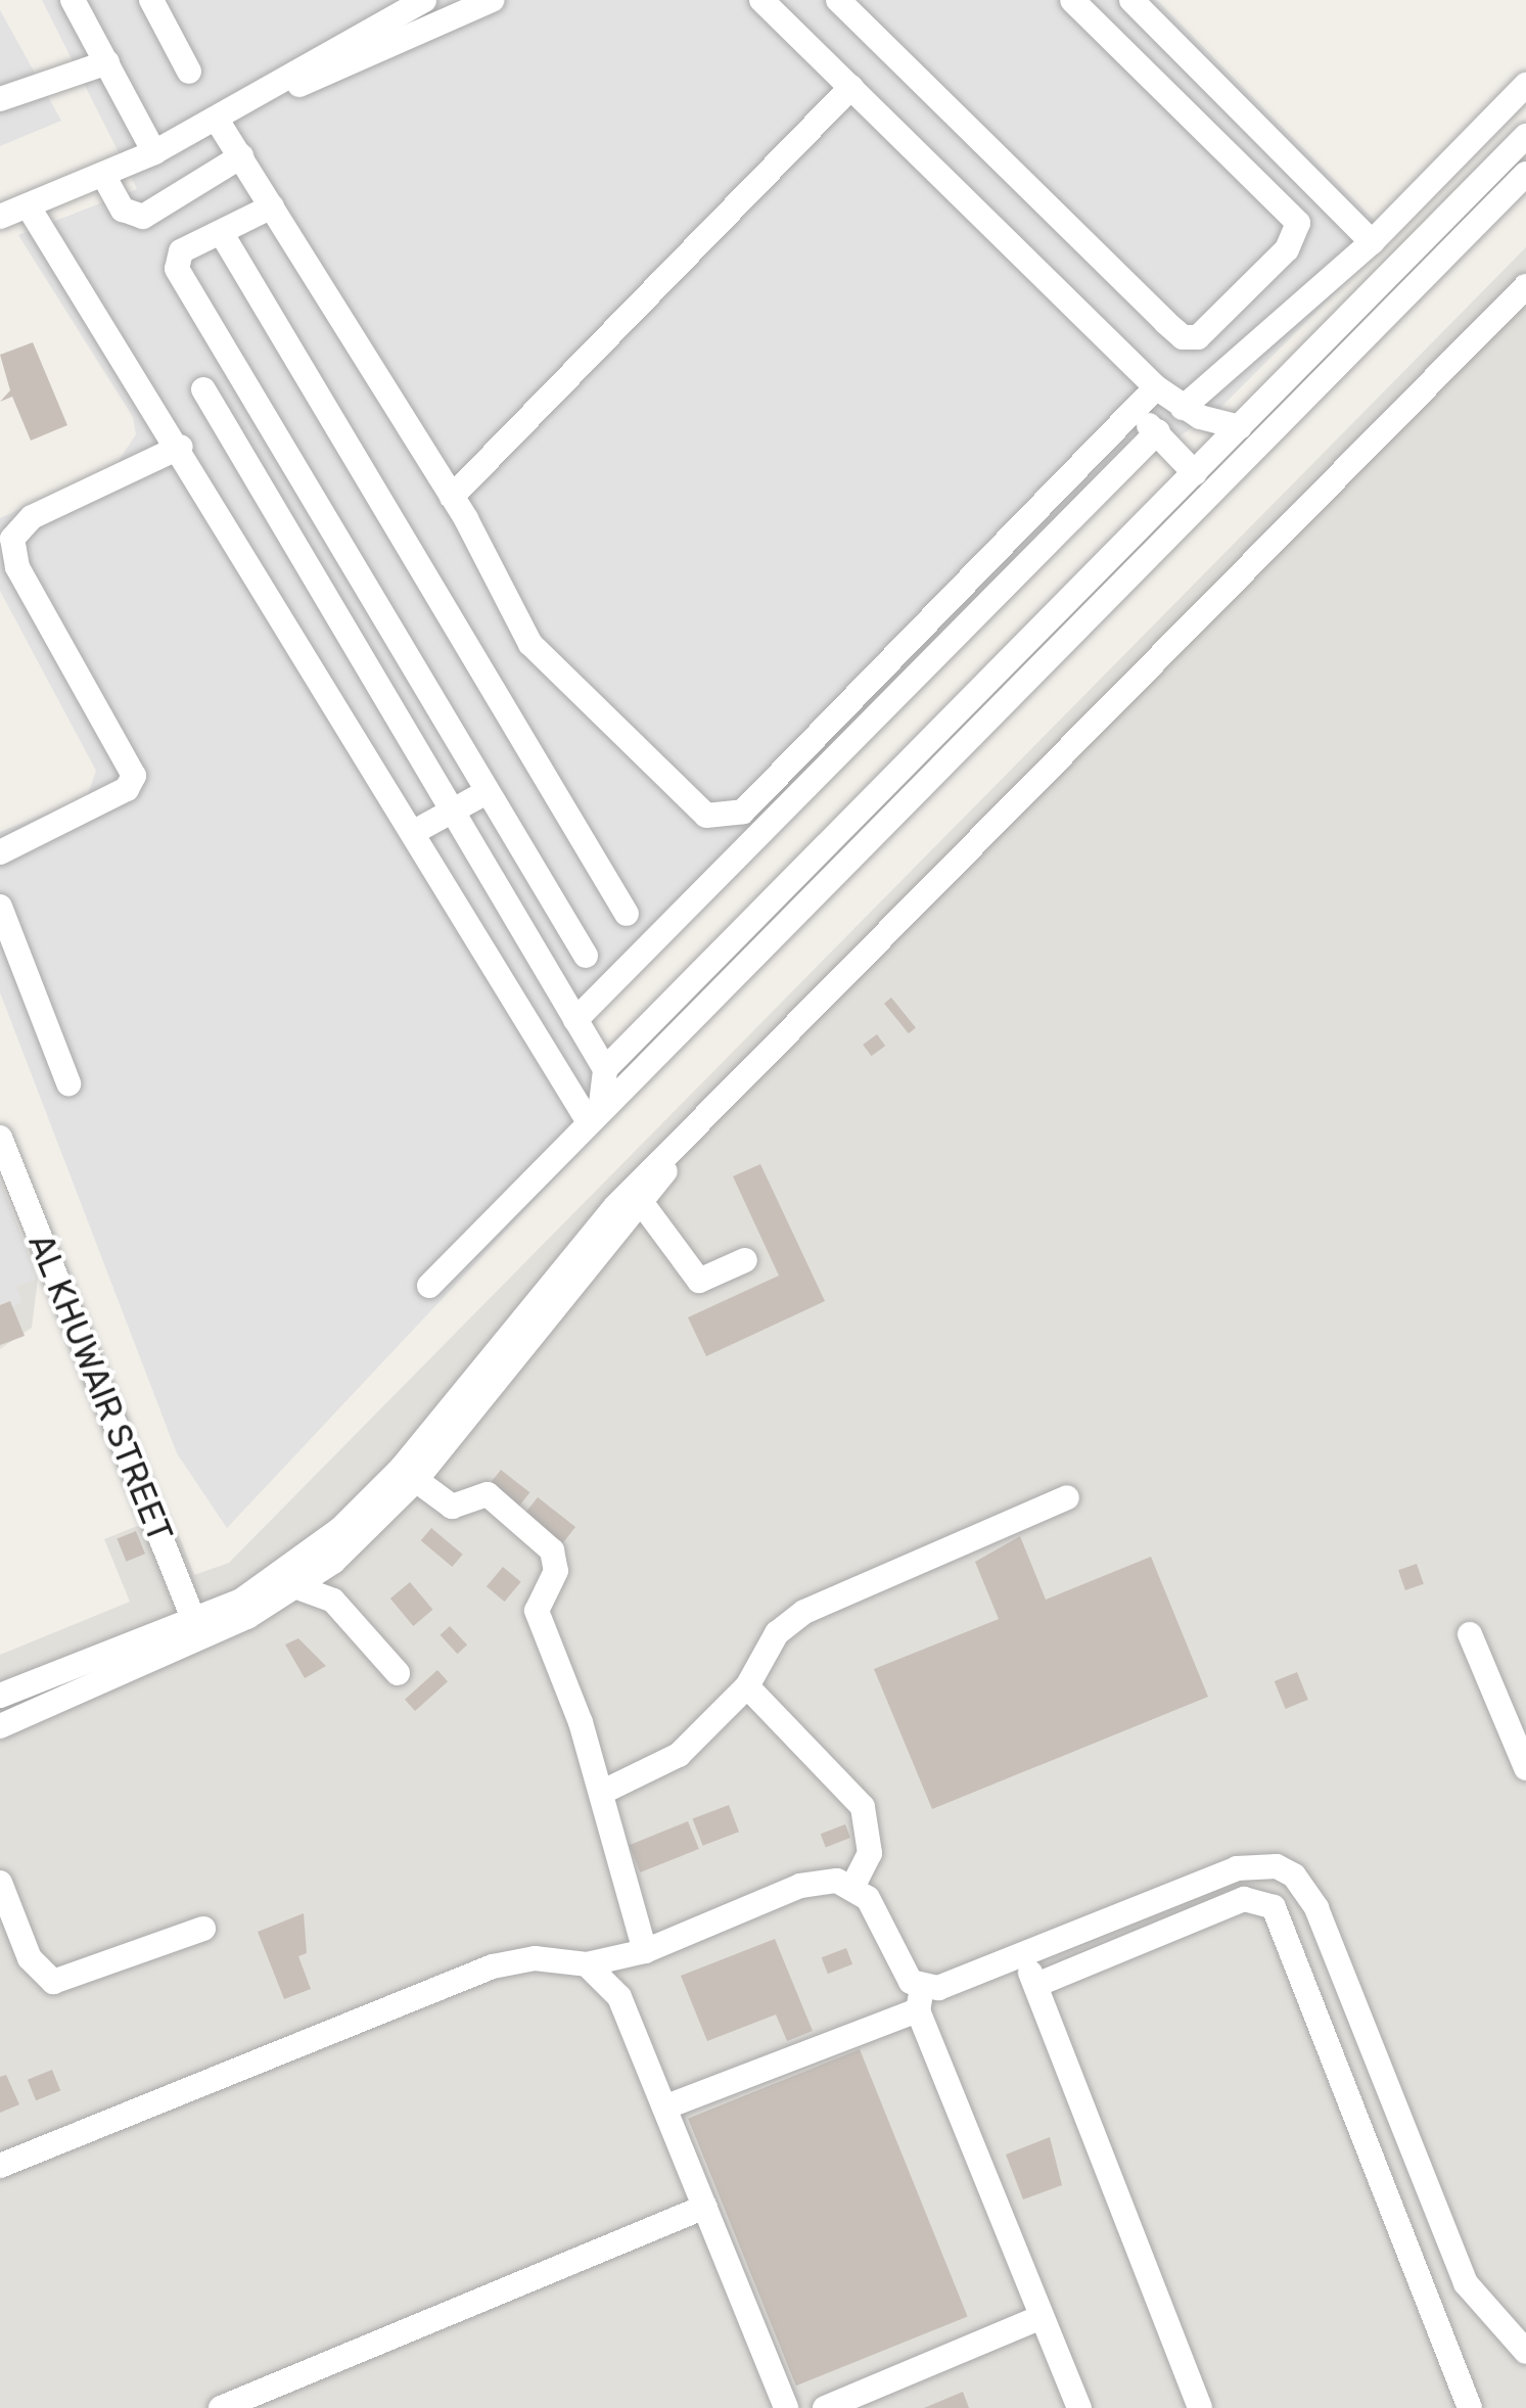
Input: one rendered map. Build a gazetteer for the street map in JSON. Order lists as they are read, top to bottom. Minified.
{"streets":{"street":["AL KHUWAIR STREET"]}}
